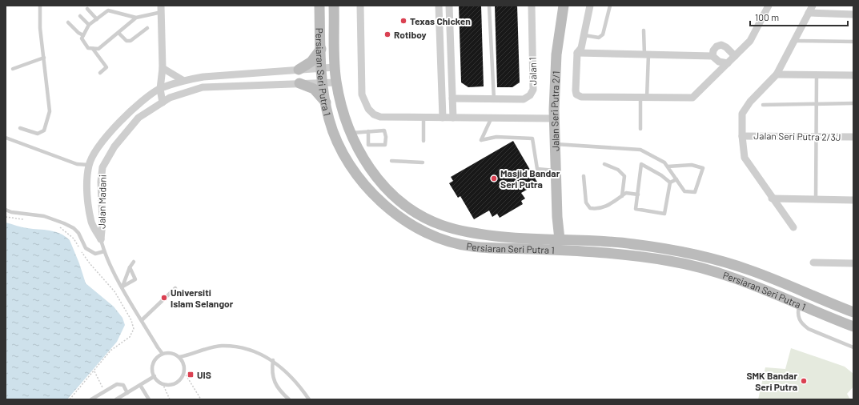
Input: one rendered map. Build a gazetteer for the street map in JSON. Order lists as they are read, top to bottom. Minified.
{"streets":{"street":["Jalan 1","Persiaran Seri Putra 1","Jalan Seri Putra 2/1","Jalan Seri Putra 2/3J","Jalan Madani"]},"crossings":[["Persiaran Seri Putra 1","Jalan Seri Putra 2/1"],["Persiaran Seri Putra 1","Jalan Madani"]],"places":{"other":["Texas Chicken","Rotiboy","Masjid Bandar Seri Putra","Universiti Islam Selangor","SMK Bandar Seri Putra"],"transit":["UIS"]},"scale_bar":"100 m"}
